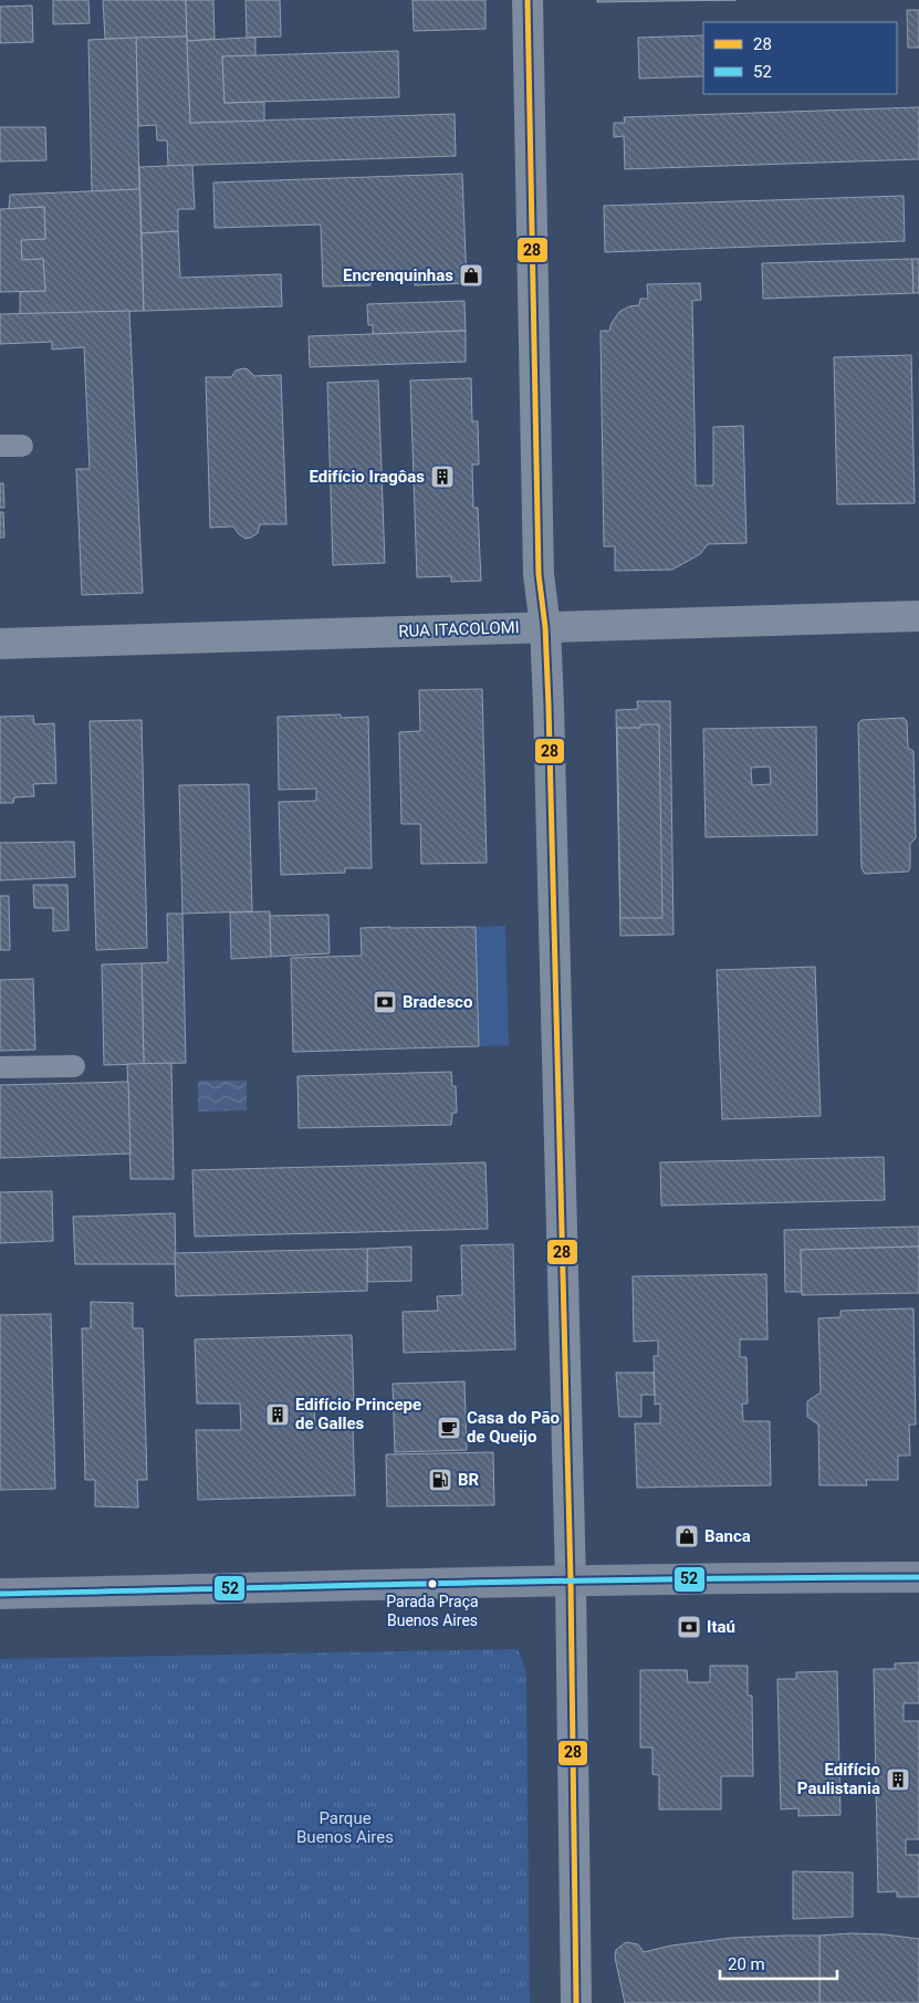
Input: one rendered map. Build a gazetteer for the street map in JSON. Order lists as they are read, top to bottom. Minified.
{"streets":{"street":["RUA ITACOLOMI"]},"parks":["Parque Buenos Aires"],"places":{"shop":["Encrenquinhas","Banca"],"building":["Edifício Iragôas","Edifício Princepe de Galles","Edifício Paulistania"],"bank":["Bradesco","Itaú"],"cafe":["Casa do Pão de Queijo"],"fuel station":["BR"],"other":["Parada Praça Buenos Aires"]},"lines":["transit line 28","transit line 52"],"legend":["28","52"],"scale_bar":"20 m"}
